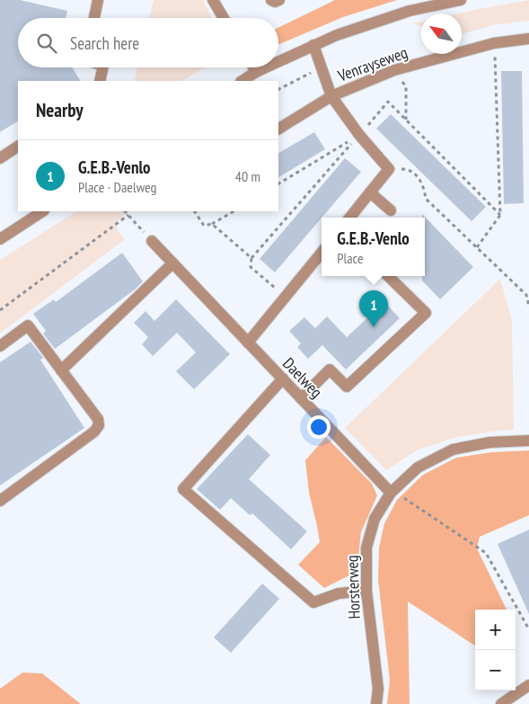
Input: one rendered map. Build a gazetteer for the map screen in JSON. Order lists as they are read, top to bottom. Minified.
{"streets":{"street":["Venrayseweg","Daelweg","Horsterweg"]},"crossings":[["Daelweg","Horsterweg"]],"north":"top left","page":{"search":"Search here","heading":"Nearby","list":[{"mark":"1","name":"G.E.B.-Venlo","note":"Place · Daelweg","value":"40 m"}],"popup":["G.E.B.-Venlo","Place"],"pins":"1","map_buttons":["+","−"]}}
